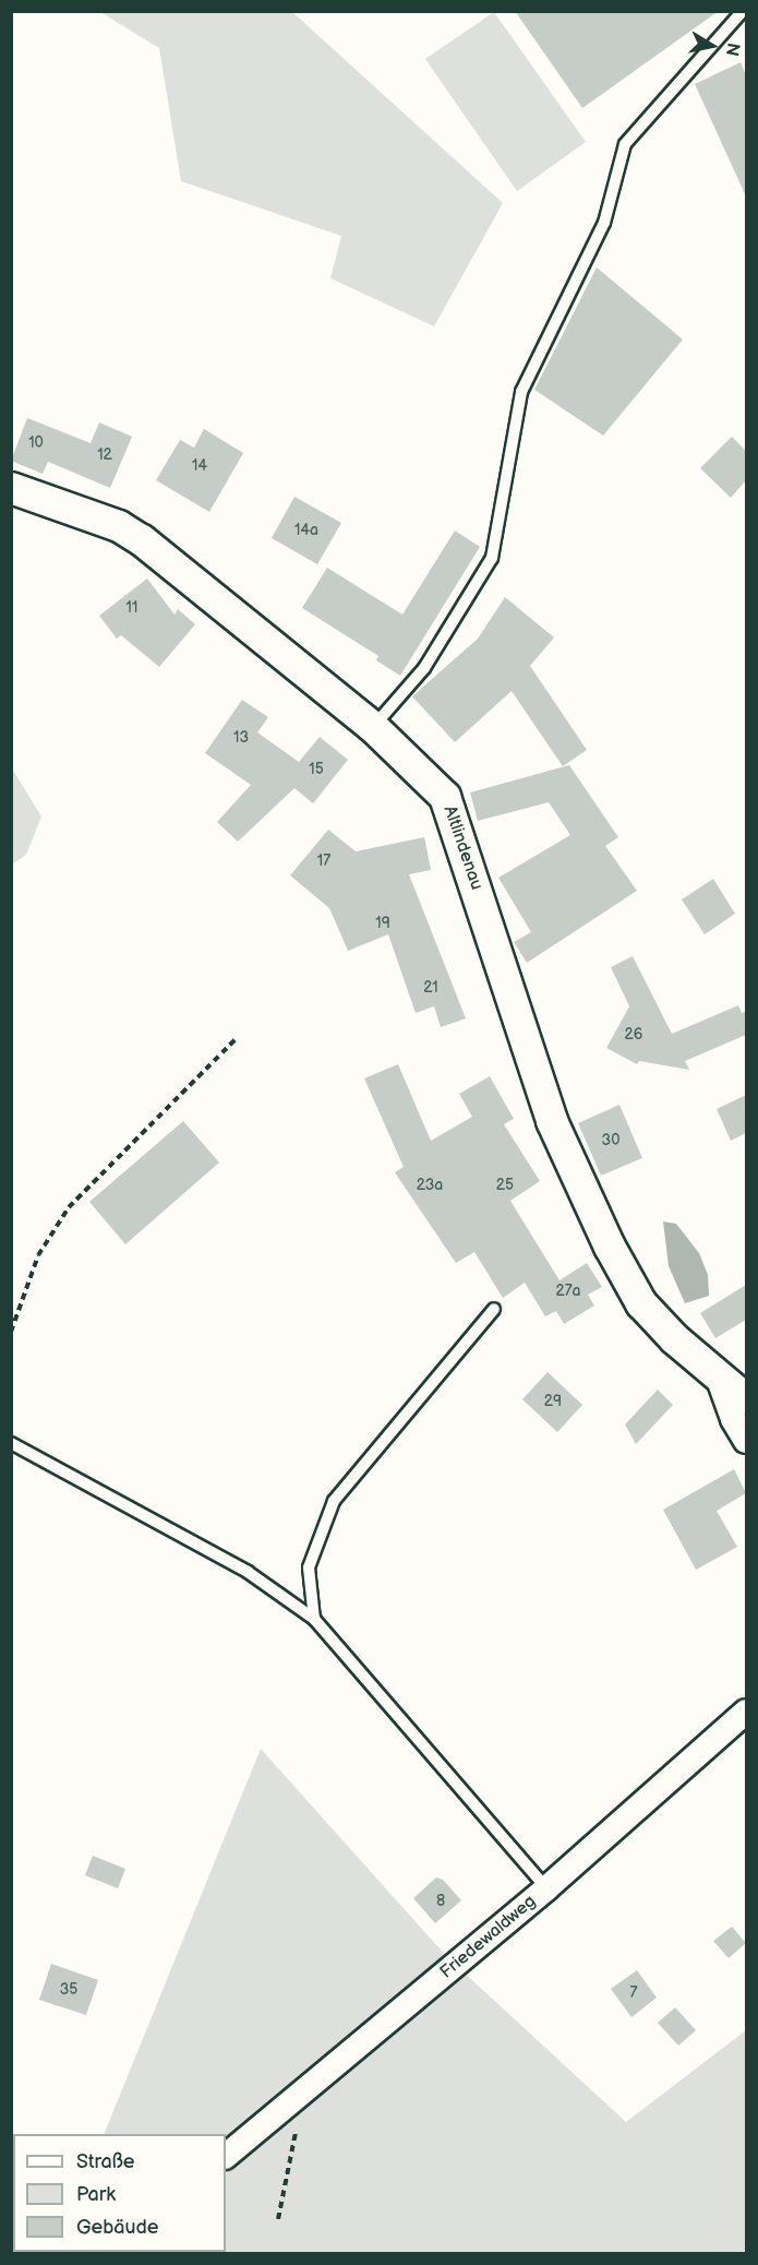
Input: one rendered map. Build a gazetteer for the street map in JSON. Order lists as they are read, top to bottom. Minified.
{"streets":{"street":["Altlindenau","Friedewaldweg"]},"house_numbers":["10","12","14","14a","11","13","15","17","19","21","26","30","23a","25","27a","29","8","35","7"],"legend":["Straße","Park","Gebäude"],"north":"right"}
